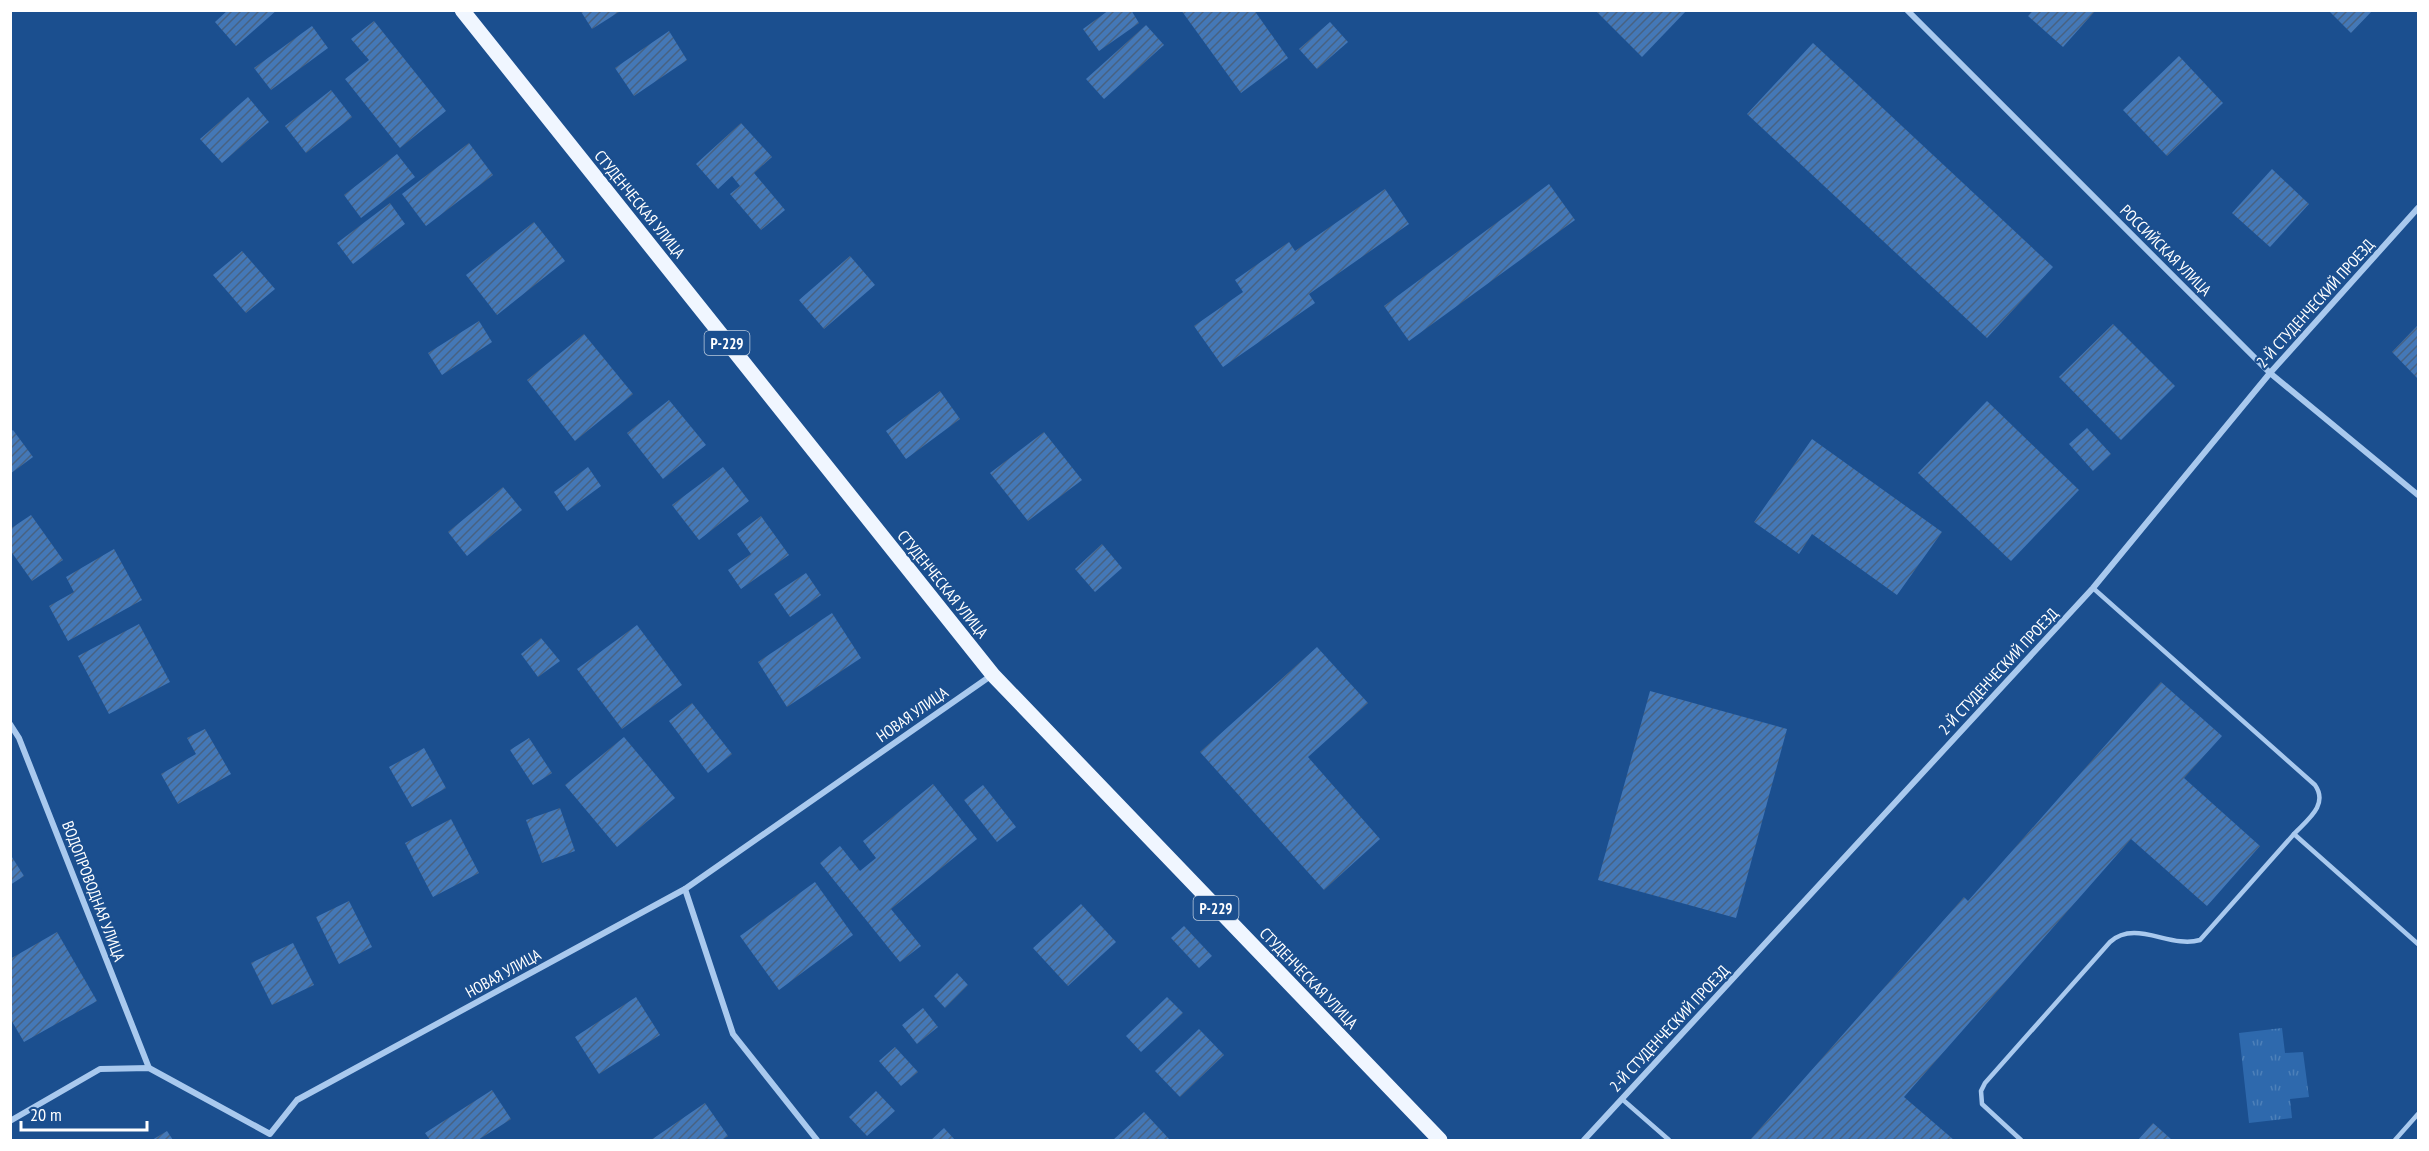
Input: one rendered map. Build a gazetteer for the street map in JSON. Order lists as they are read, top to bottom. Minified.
{"streets":{"main road":["СТУДЕНЧЕСКАЯ УЛИЦА","Р-229"],"street":["РОССИЙСКАЯ УЛИЦА","2-Й СТУДЕНЧЕСКИЙ ПРОЕЗД","НОВАЯ УЛИЦА","ВОДОПРОВОДНАЯ УЛИЦА"]},"crossings":[["СТУДЕНЧЕСКАЯ УЛИЦА","НОВАЯ УЛИЦА"],["РОССИЙСКАЯ УЛИЦА","2-Й СТУДЕНЧЕСКИЙ ПРОЕЗД"],["НОВАЯ УЛИЦА","ВОДОПРОВОДНАЯ УЛИЦА"]],"scale_bar":"20 m"}
